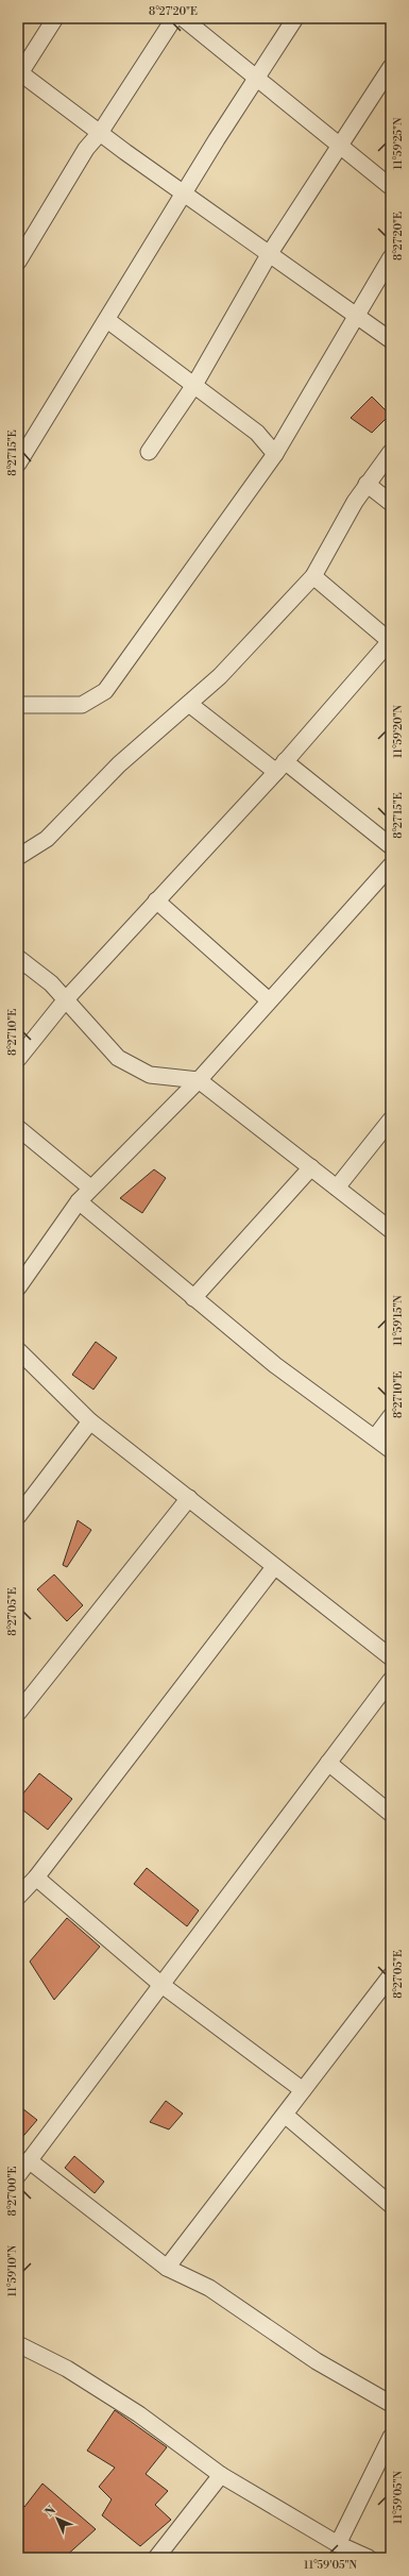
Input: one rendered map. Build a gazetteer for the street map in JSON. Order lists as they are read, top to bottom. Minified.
{"north":"top left","coordinates":["8°27'20\"E","11°59'25\"N","8°27'15\"E","11°59'20\"N","8°27'10\"E","11°59'15\"N","8°27'05\"E","8°27'00\"E","11°59'10\"N","11°59'05\"N"]}
